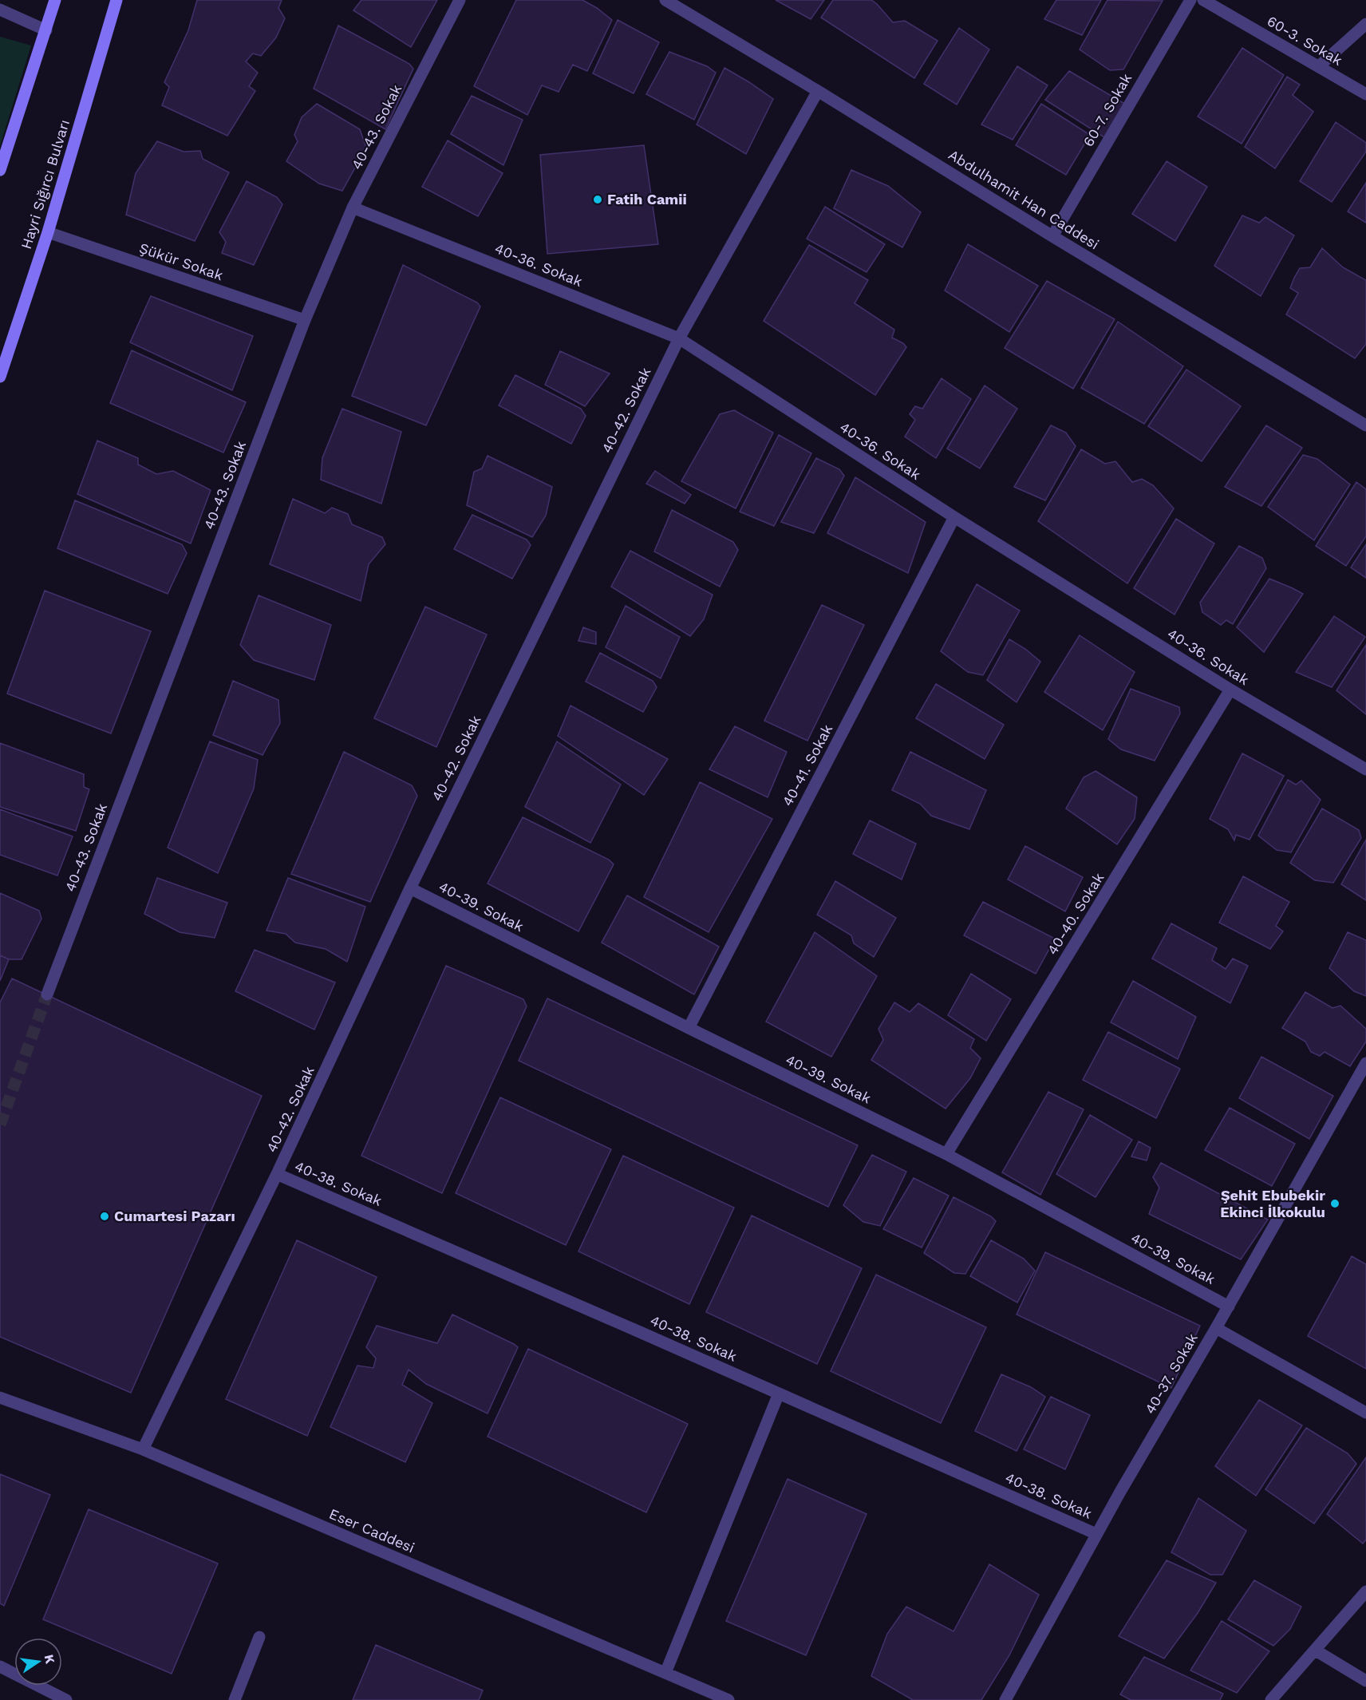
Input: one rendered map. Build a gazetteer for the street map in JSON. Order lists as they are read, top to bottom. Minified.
{"streets":{"street":["60-3. Sokak","60-7. Sokak","40-43. Sokak","Hayri Sığırcı Bulvarı","Abdulhamit Han Caddesi","Şükür Sokak","40-36. Sokak","40-42. Sokak","40-41. Sokak","40-39. Sokak","40-40. Sokak","40-38. Sokak","40-37. Sokak","Eser Caddesi"]},"crossings":[["60-7. Sokak","Abdulhamit Han Caddesi"],["40-43. Sokak","Şükür Sokak"],["40-43. Sokak","40-36. Sokak"],["Hayri Sığırcı Bulvarı","Şükür Sokak"],["Abdulhamit Han Caddesi","40-42. Sokak"],["40-36. Sokak","40-42. Sokak"],["40-36. Sokak","40-41. Sokak"],["40-36. Sokak","40-40. Sokak"],["40-42. Sokak","40-39. Sokak"],["40-42. Sokak","40-38. Sokak"],["40-42. Sokak","Eser Caddesi"],["40-41. Sokak","40-39. Sokak"],["40-39. Sokak","40-40. Sokak"],["40-39. Sokak","40-37. Sokak"],["40-38. Sokak","40-37. Sokak"]],"places":["Fatih Camii","Şehit Ebubekir Ekinci İlkokulu","Cumartesi Pazarı"],"north":"right"}
